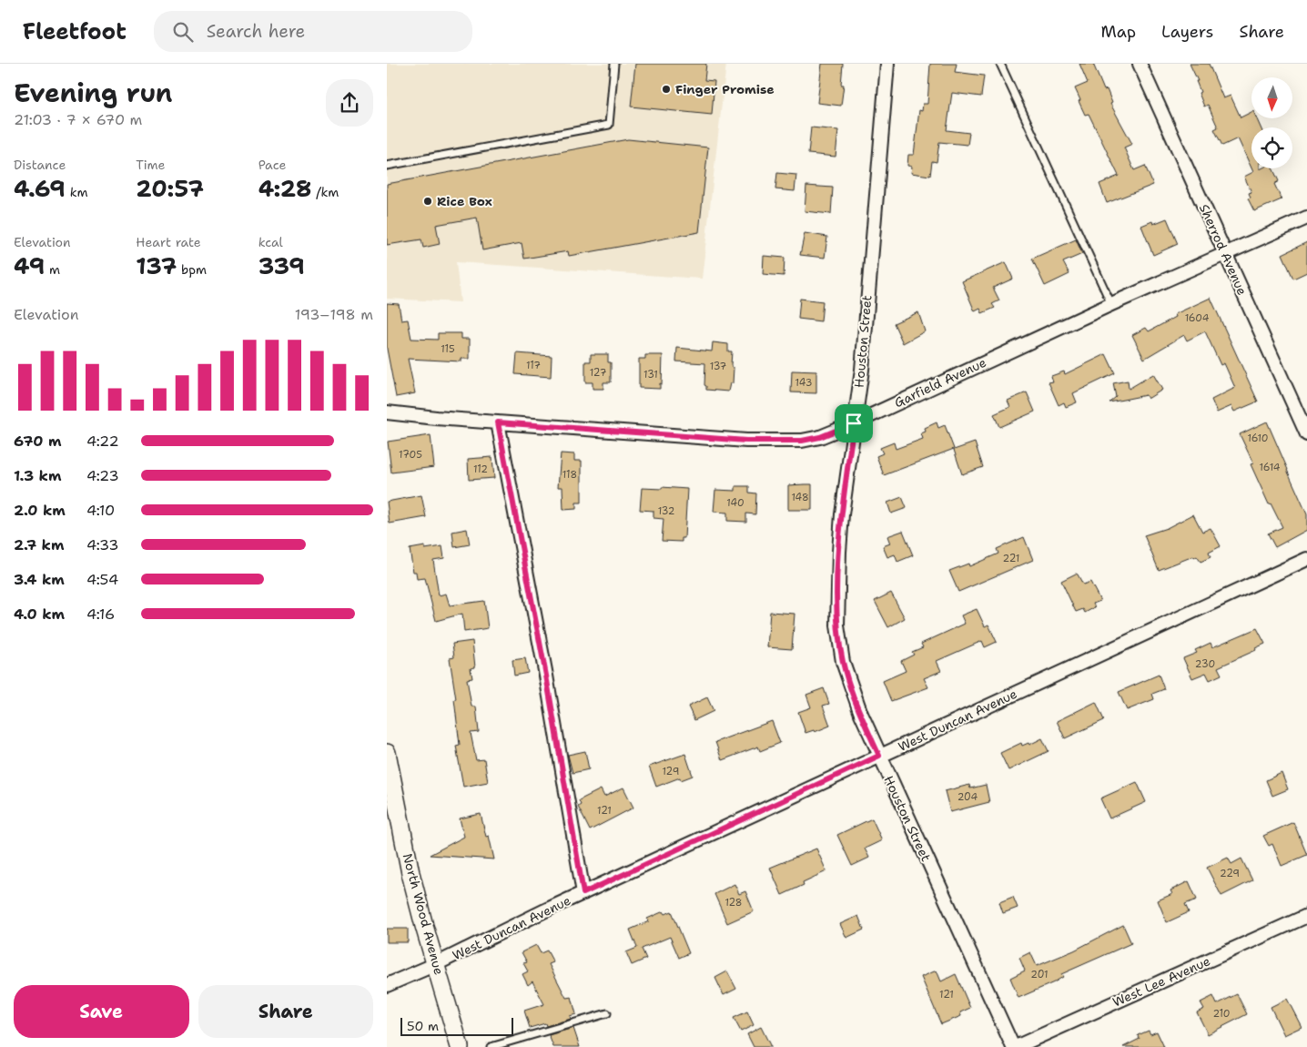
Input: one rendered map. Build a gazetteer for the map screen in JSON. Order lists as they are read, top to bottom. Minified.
{"streets":{"main road":["North Wood Avenue"],"street":["Sherrod Avenue","Houston Street","Garfield Avenue","West Duncan Avenue","West Lee Avenue"]},"crossings":[["Sherrod Avenue","Garfield Avenue"],["Houston Street","Garfield Avenue"],["Houston Street","West Duncan Avenue"],["West Duncan Avenue","North Wood Avenue"]],"places":["Finger Promise","Rice Box"],"house_numbers":["1604","115","117","137","127","131","143","1610","1705","1614","112","118","148","140","132","221","230","129","204","121","229","128","201","121","210"],"scale_bar":"50 m","north":"bottom","page":{"header":"Fleetfoot","search":"Search here","nav":["Map","Layers","Share"],"heading":["Evening run","21:03 · 7 × 670 m"],"stats":[["Distance","4.69 km"],["Time","20:57"],["Pace","4:28 /km"],["Elevation","49 m"],["Heart rate","137 bpm"],["kcal","339"]],"chart":["Elevation","193–198 m"],"list":[{"name":"670 m","note":"4:22"},{"name":"1.3 km","note":"4:23"},{"name":"2.0 km","note":"4:10"},{"name":"2.7 km","note":"4:33"},{"name":"3.4 km","note":"4:54"},{"name":"4.0 km","note":"4:16"}],"buttons":["Save","Share"],"scale":"50 m"}}
